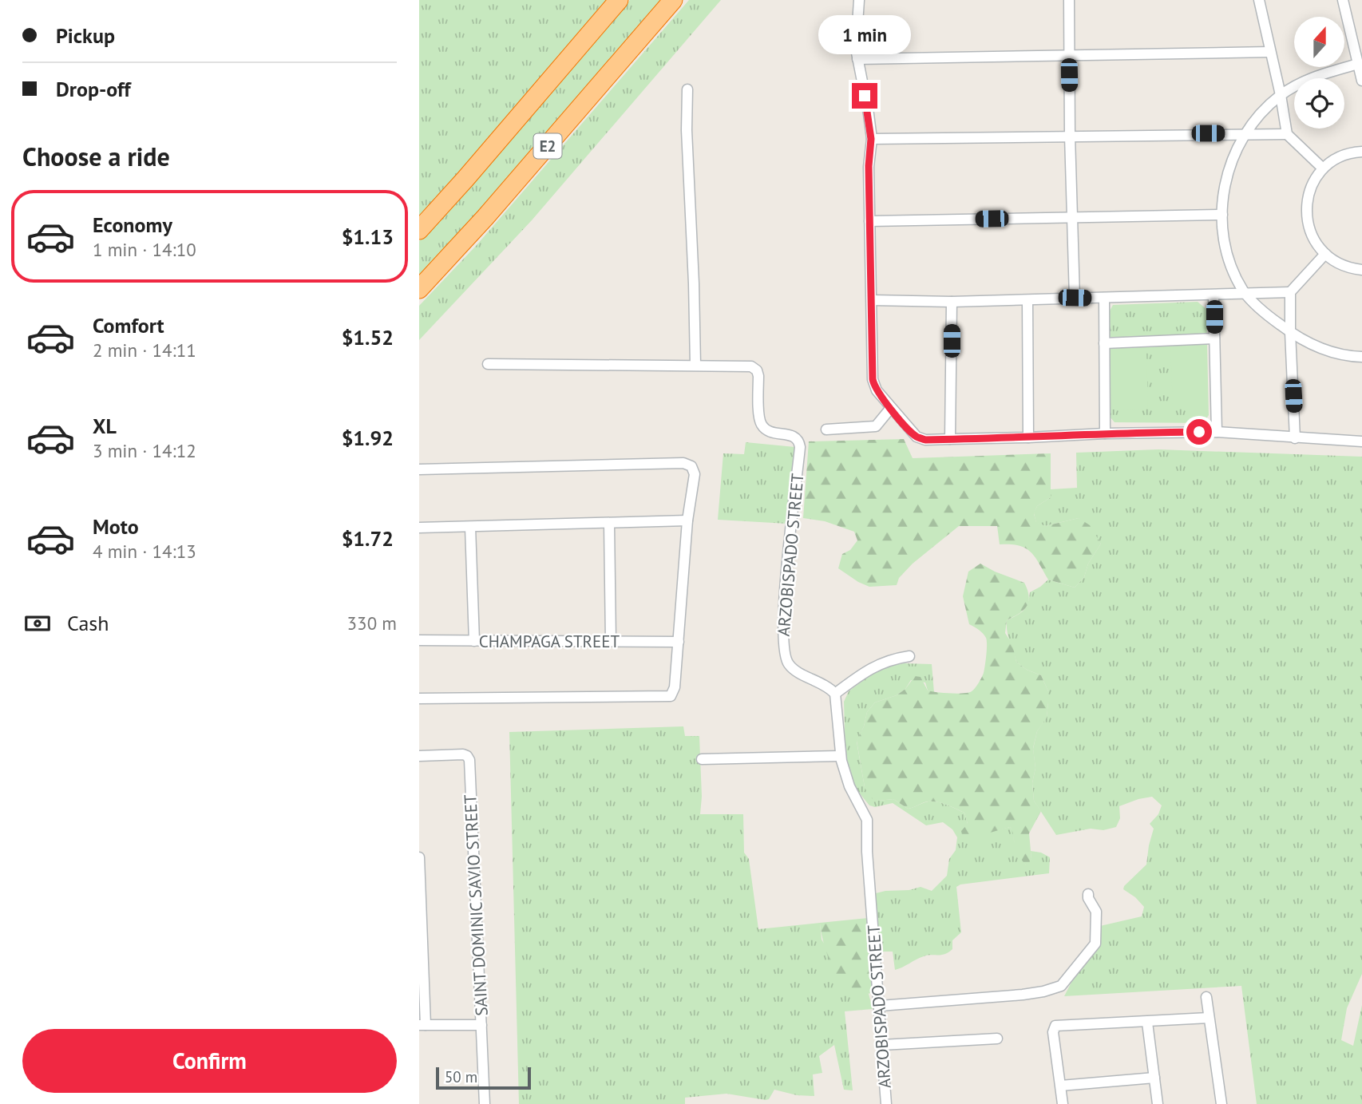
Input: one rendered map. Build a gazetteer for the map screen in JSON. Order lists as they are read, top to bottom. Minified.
{"streets":{"highway":["E2"],"street":["ARZOBISPADO STREET","CHAMPAGA STREET","SAINT DOMINIC SAVIO STREET"]},"scale_bar":"50 m","north":"top","page":{"banner":["Pickup","Drop-off"],"bubble":"1 min","heading":"Choose a ride","list":[{"name":"Economy","note":"1 min · 14:10","value":"$1.13"},{"name":"Comfort","note":"2 min · 14:11","value":"$1.52"},{"name":"XL","note":"3 min · 14:12","value":"$1.92"},{"name":"Moto","note":"4 min · 14:13","value":"$1.72"}],"pay":["Cash","330 m"],"buttons":"Confirm","scale":"50 m"}}
